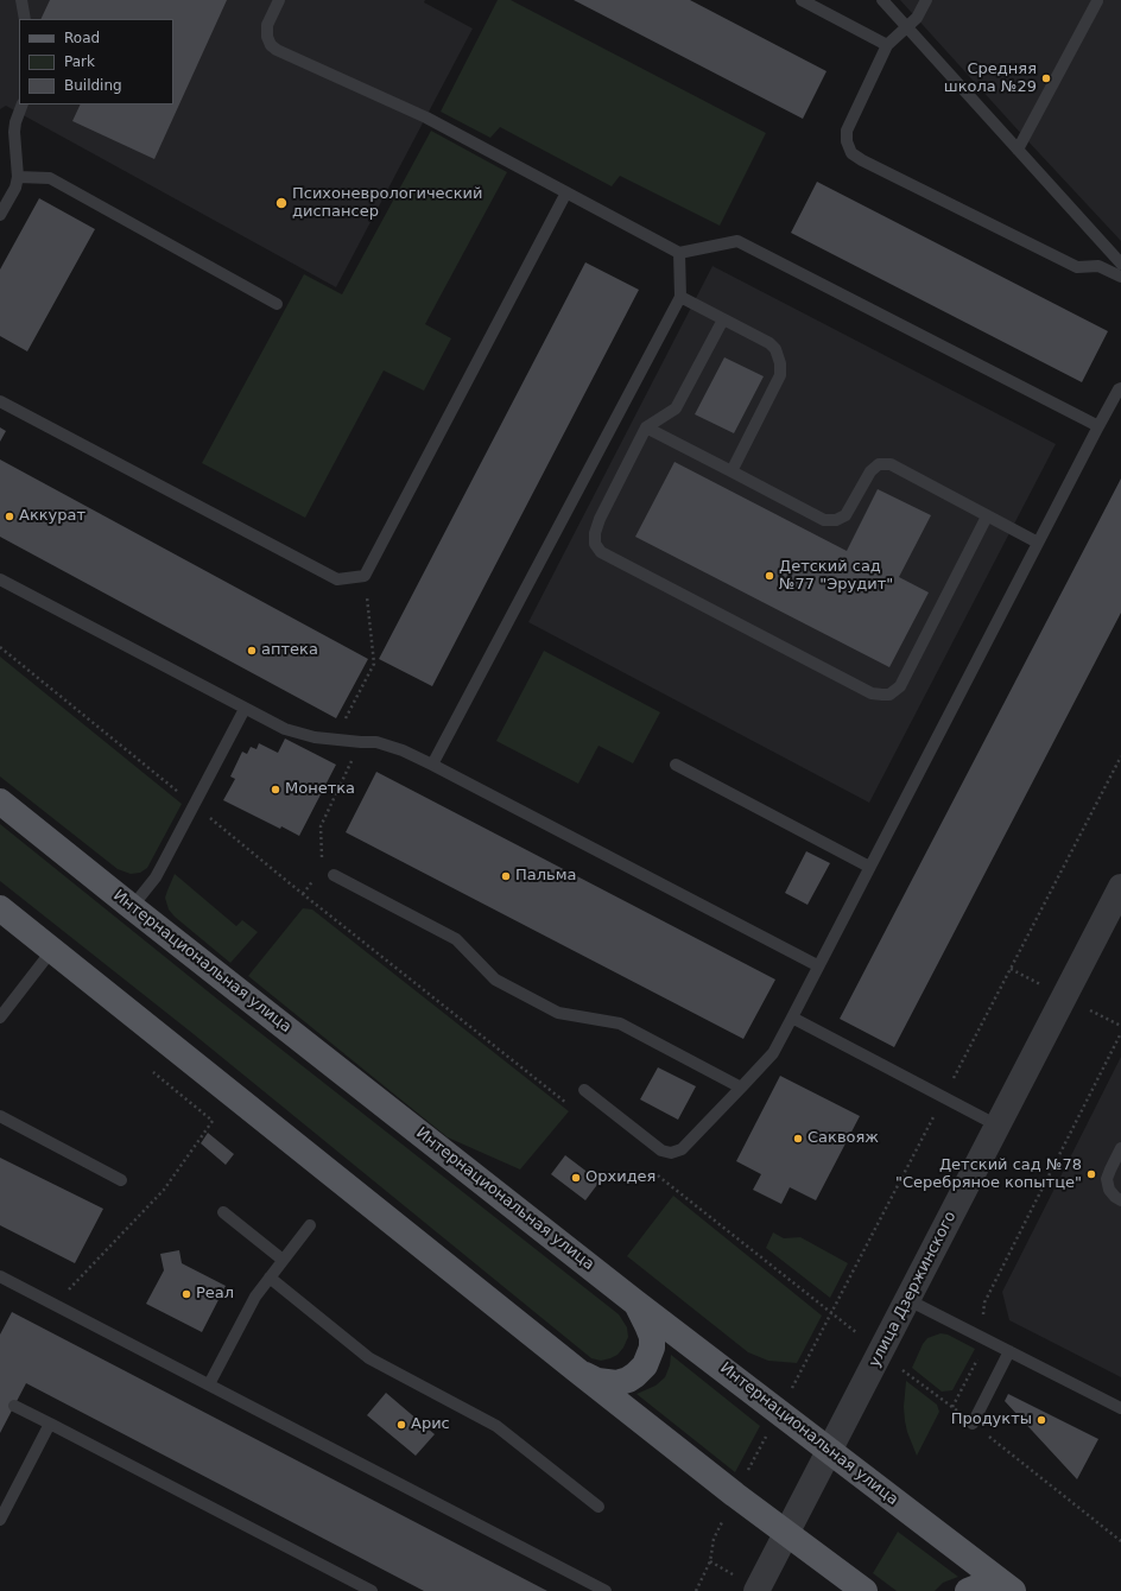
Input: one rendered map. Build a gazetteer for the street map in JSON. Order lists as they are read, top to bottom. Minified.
{"streets":{"main road":["Интернациональная улица"],"street":["улица Дзержинского"]},"crossings":[["Интернациональная улица","улица Дзержинского"]],"places":["Средняя школа №29","Психоневрологический диспансер","Аккурат","Детский сад №77 \"Эрудит\"","аптека","Монетка","Пальма","Саквояж","Детский сад №78 \"Серебряное копытце\"","Орхидея","Реал","Продукты","Арис"],"legend":["Road","Park","Building"]}
